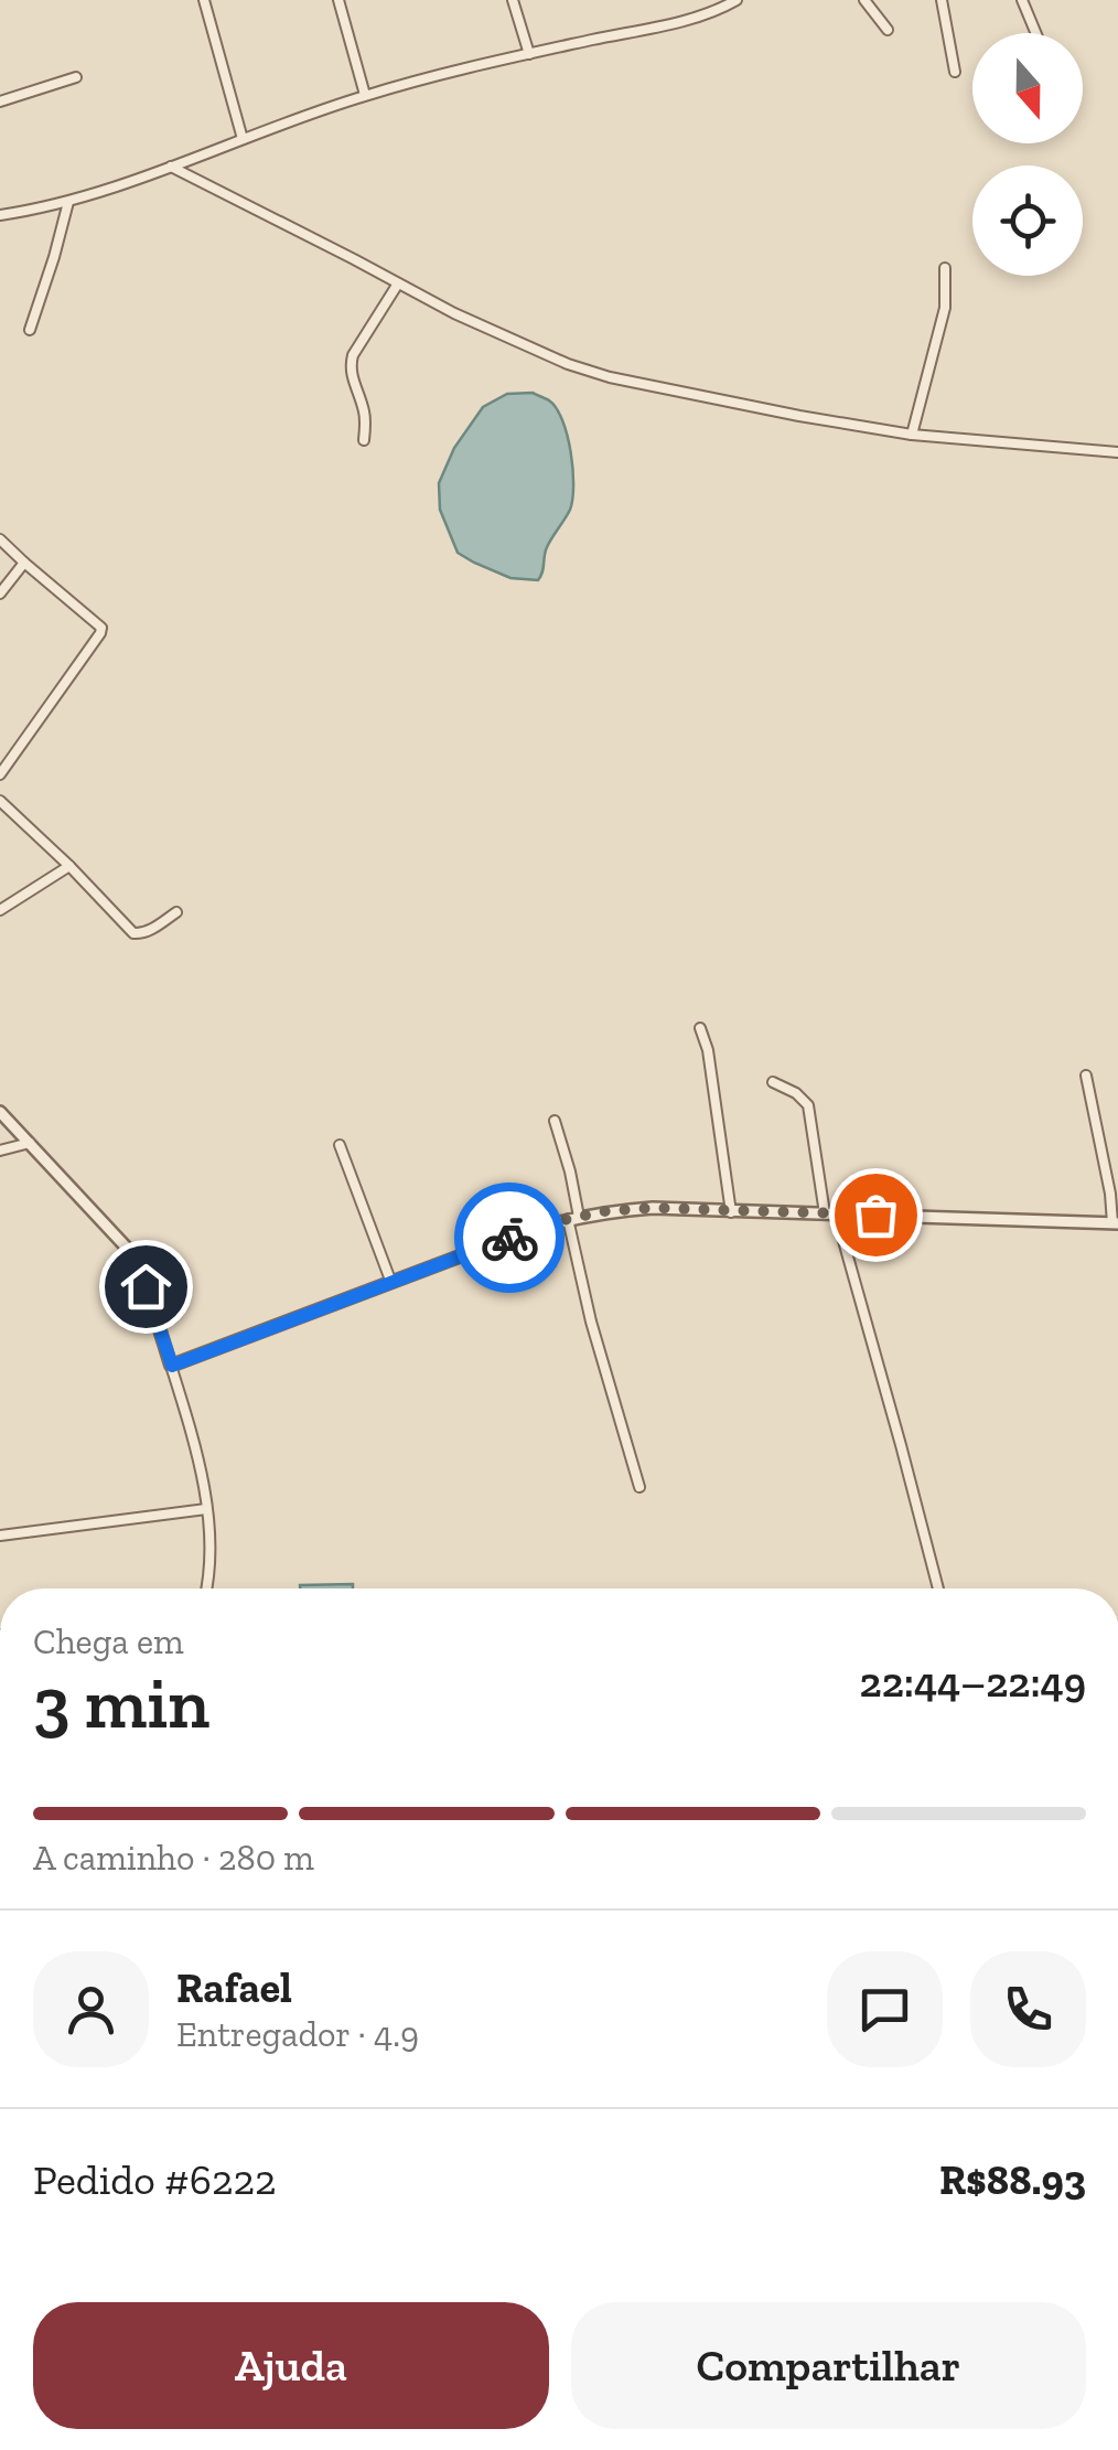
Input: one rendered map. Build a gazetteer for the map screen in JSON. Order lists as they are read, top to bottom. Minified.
{"north":"bottom","page":{"heading":["3 min","Chega em","22:44–22:49"],"panel":["Rafael","Entregador · 4.9","Pedido #6222","R$88.93"],"bar":"A caminho · 280 m","buttons":["Ajuda","Compartilhar"]}}
